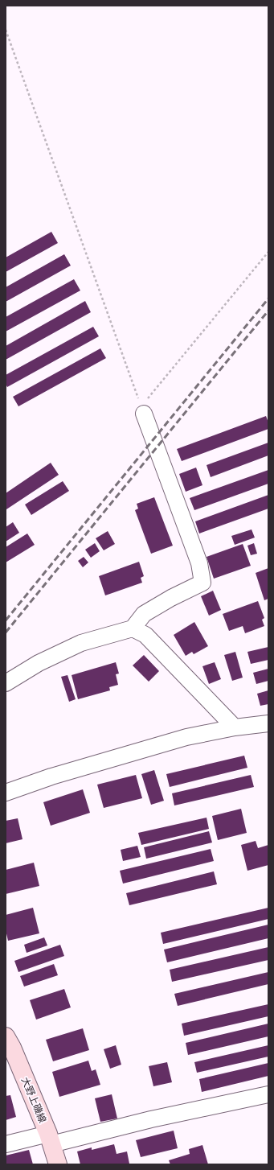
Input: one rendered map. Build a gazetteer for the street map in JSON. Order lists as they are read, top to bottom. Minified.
{"streets":{"main road":["大野上磯線"]}}
